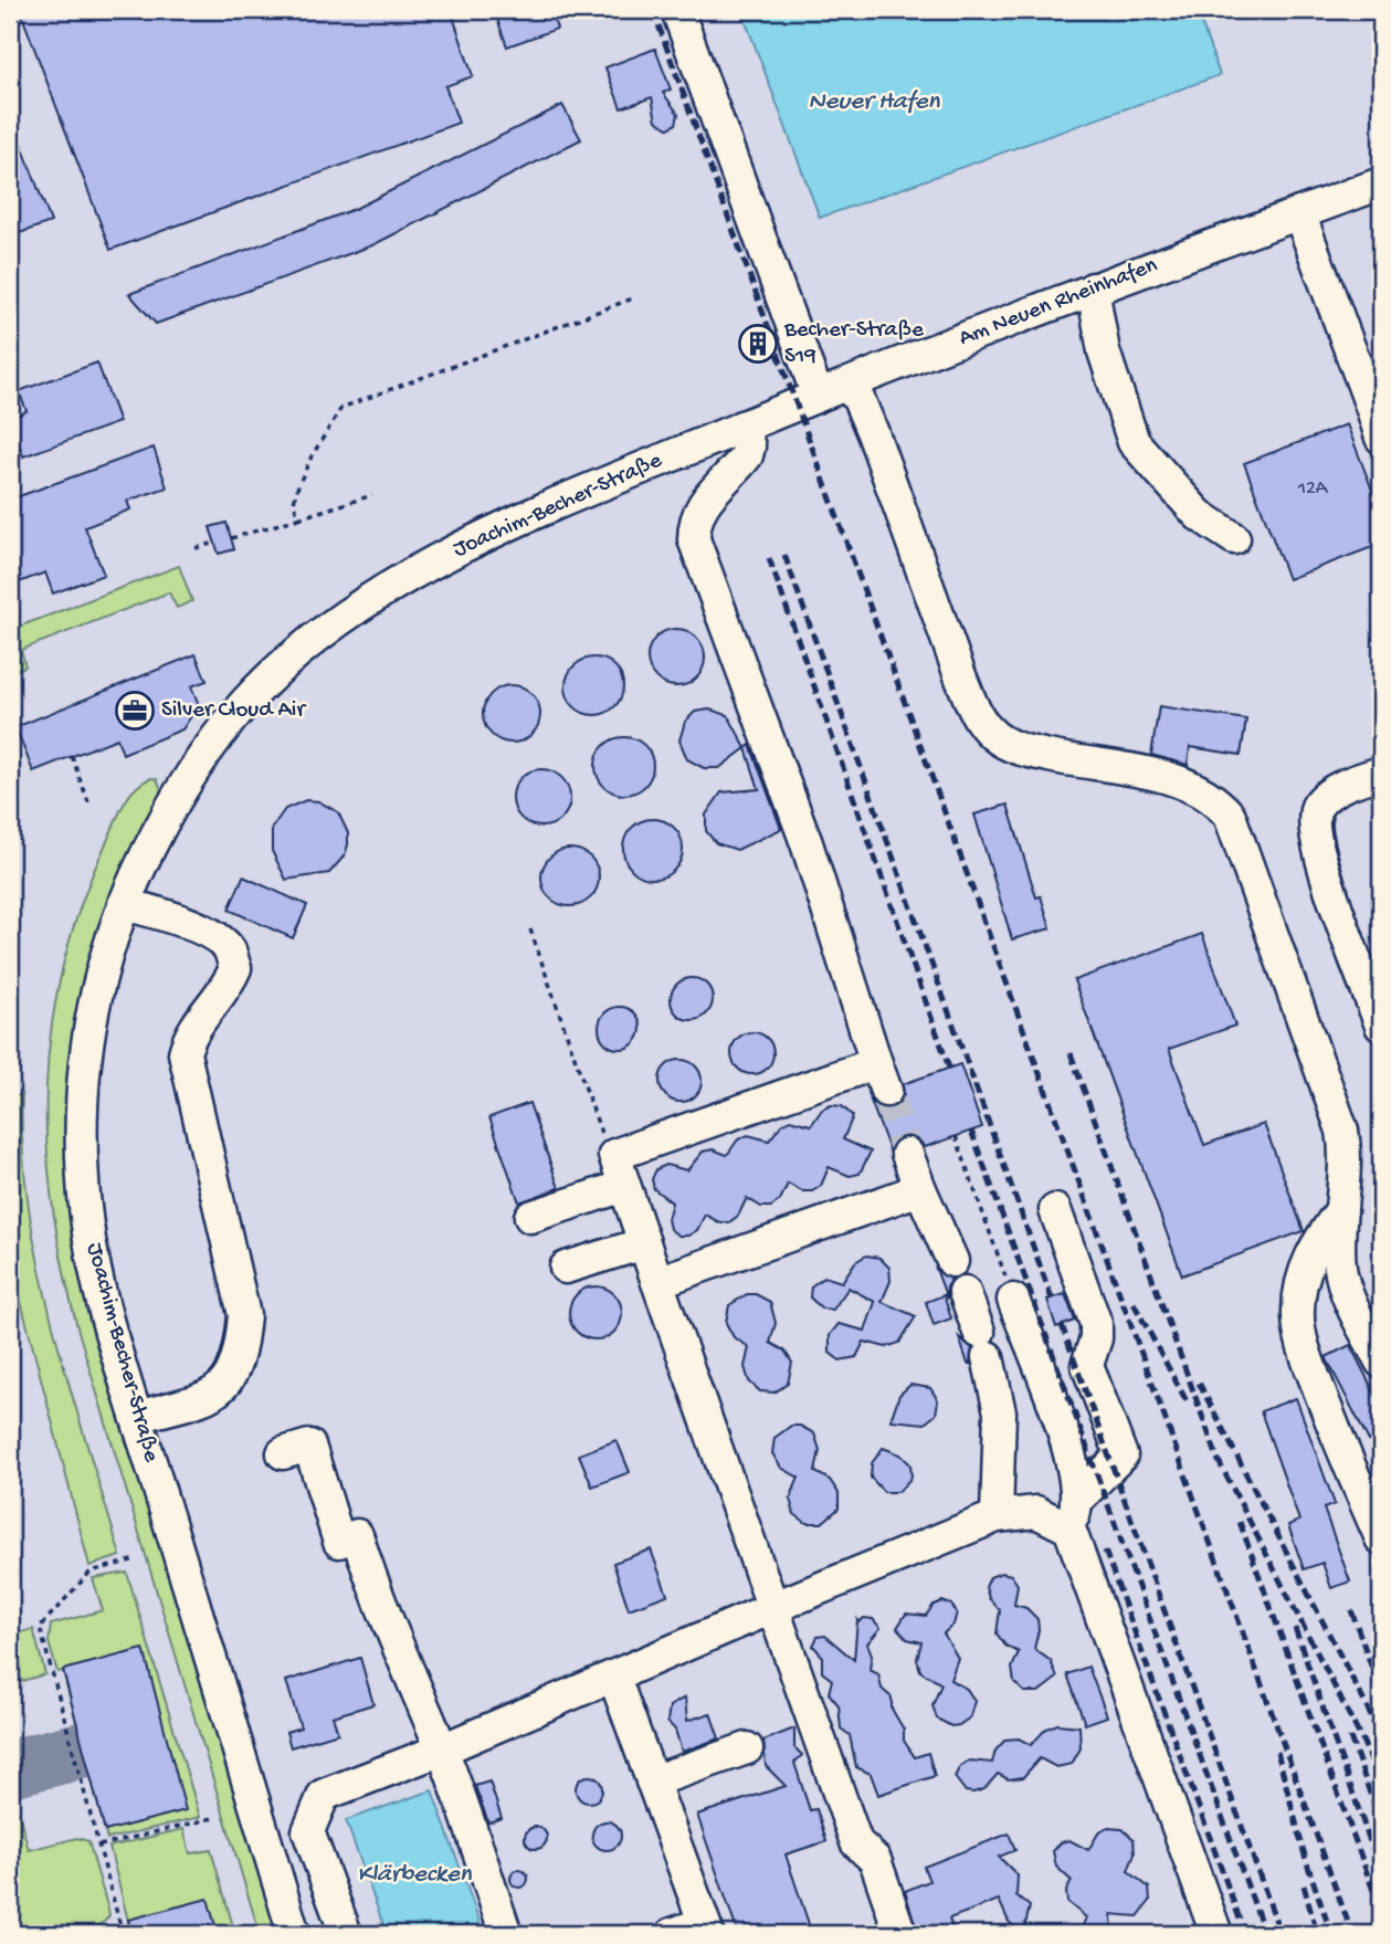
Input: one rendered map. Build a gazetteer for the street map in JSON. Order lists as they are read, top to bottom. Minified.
{"streets":{"street":["Am Neuen Rheinhafen","Joachim-Becher-Straße"]},"crossings":[["Am Neuen Rheinhafen","Joachim-Becher-Straße"]],"water":["Neuer Hafen","Klärbecken"],"places":{"building":["Becher-Straße S19"],"office":["Silver Cloud Air"]},"house_numbers":["12A"]}
